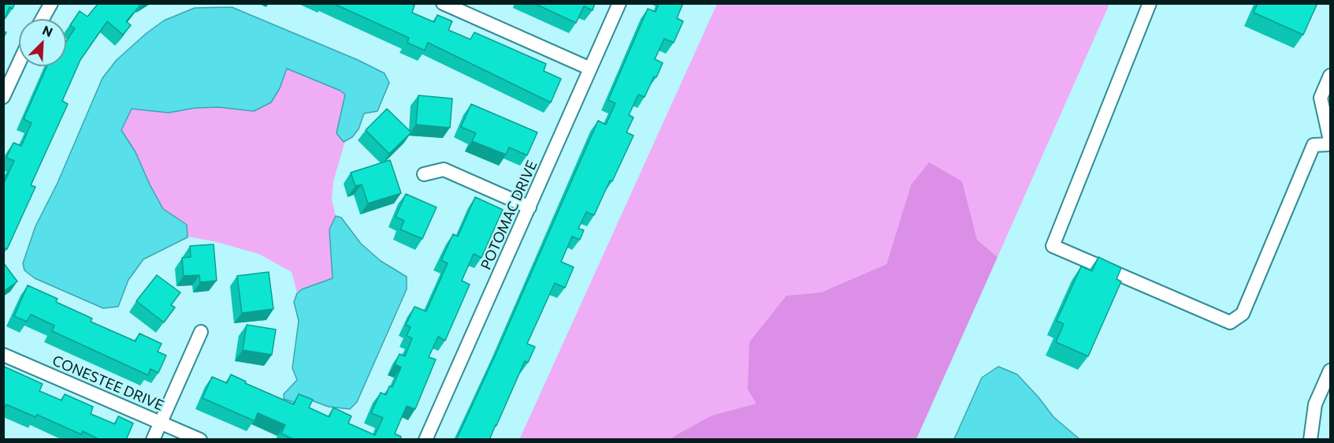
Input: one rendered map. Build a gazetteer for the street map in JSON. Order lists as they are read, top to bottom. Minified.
{"streets":{"street":["POTOMAC DRIVE","CONESTEE DRIVE"]},"north":"top right"}
